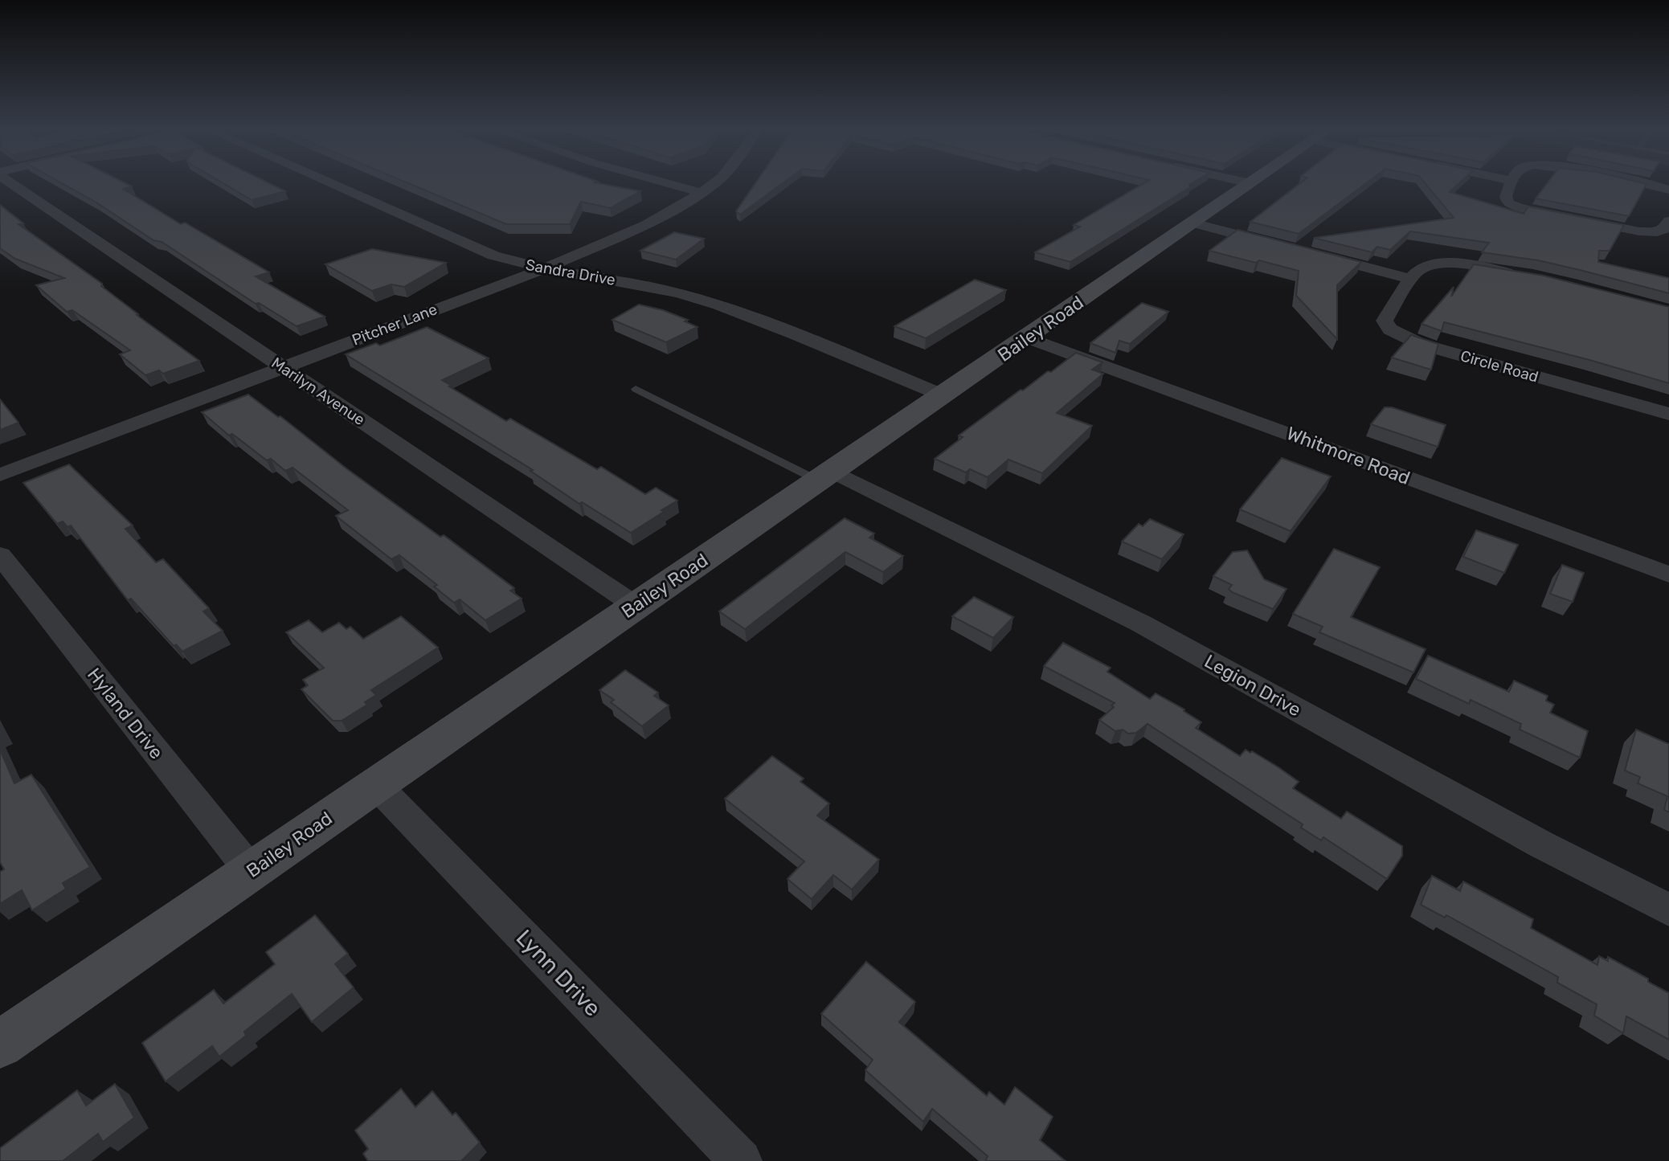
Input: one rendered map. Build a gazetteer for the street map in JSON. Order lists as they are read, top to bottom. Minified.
{"streets":{"street":["Sandra Drive","Pitcher Lane","Bailey Road","Circle Road","Marilyn Avenue","Whitmore Road","Legion Drive","Hyland Drive","Lynn Drive"]},"crossings":[["Sandra Drive","Pitcher Lane"],["Sandra Drive","Bailey Road"],["Pitcher Lane","Marilyn Avenue"],["Bailey Road","Marilyn Avenue"],["Bailey Road","Whitmore Road"],["Bailey Road","Legion Drive"],["Bailey Road","Hyland Drive"],["Bailey Road","Lynn Drive"]]}
